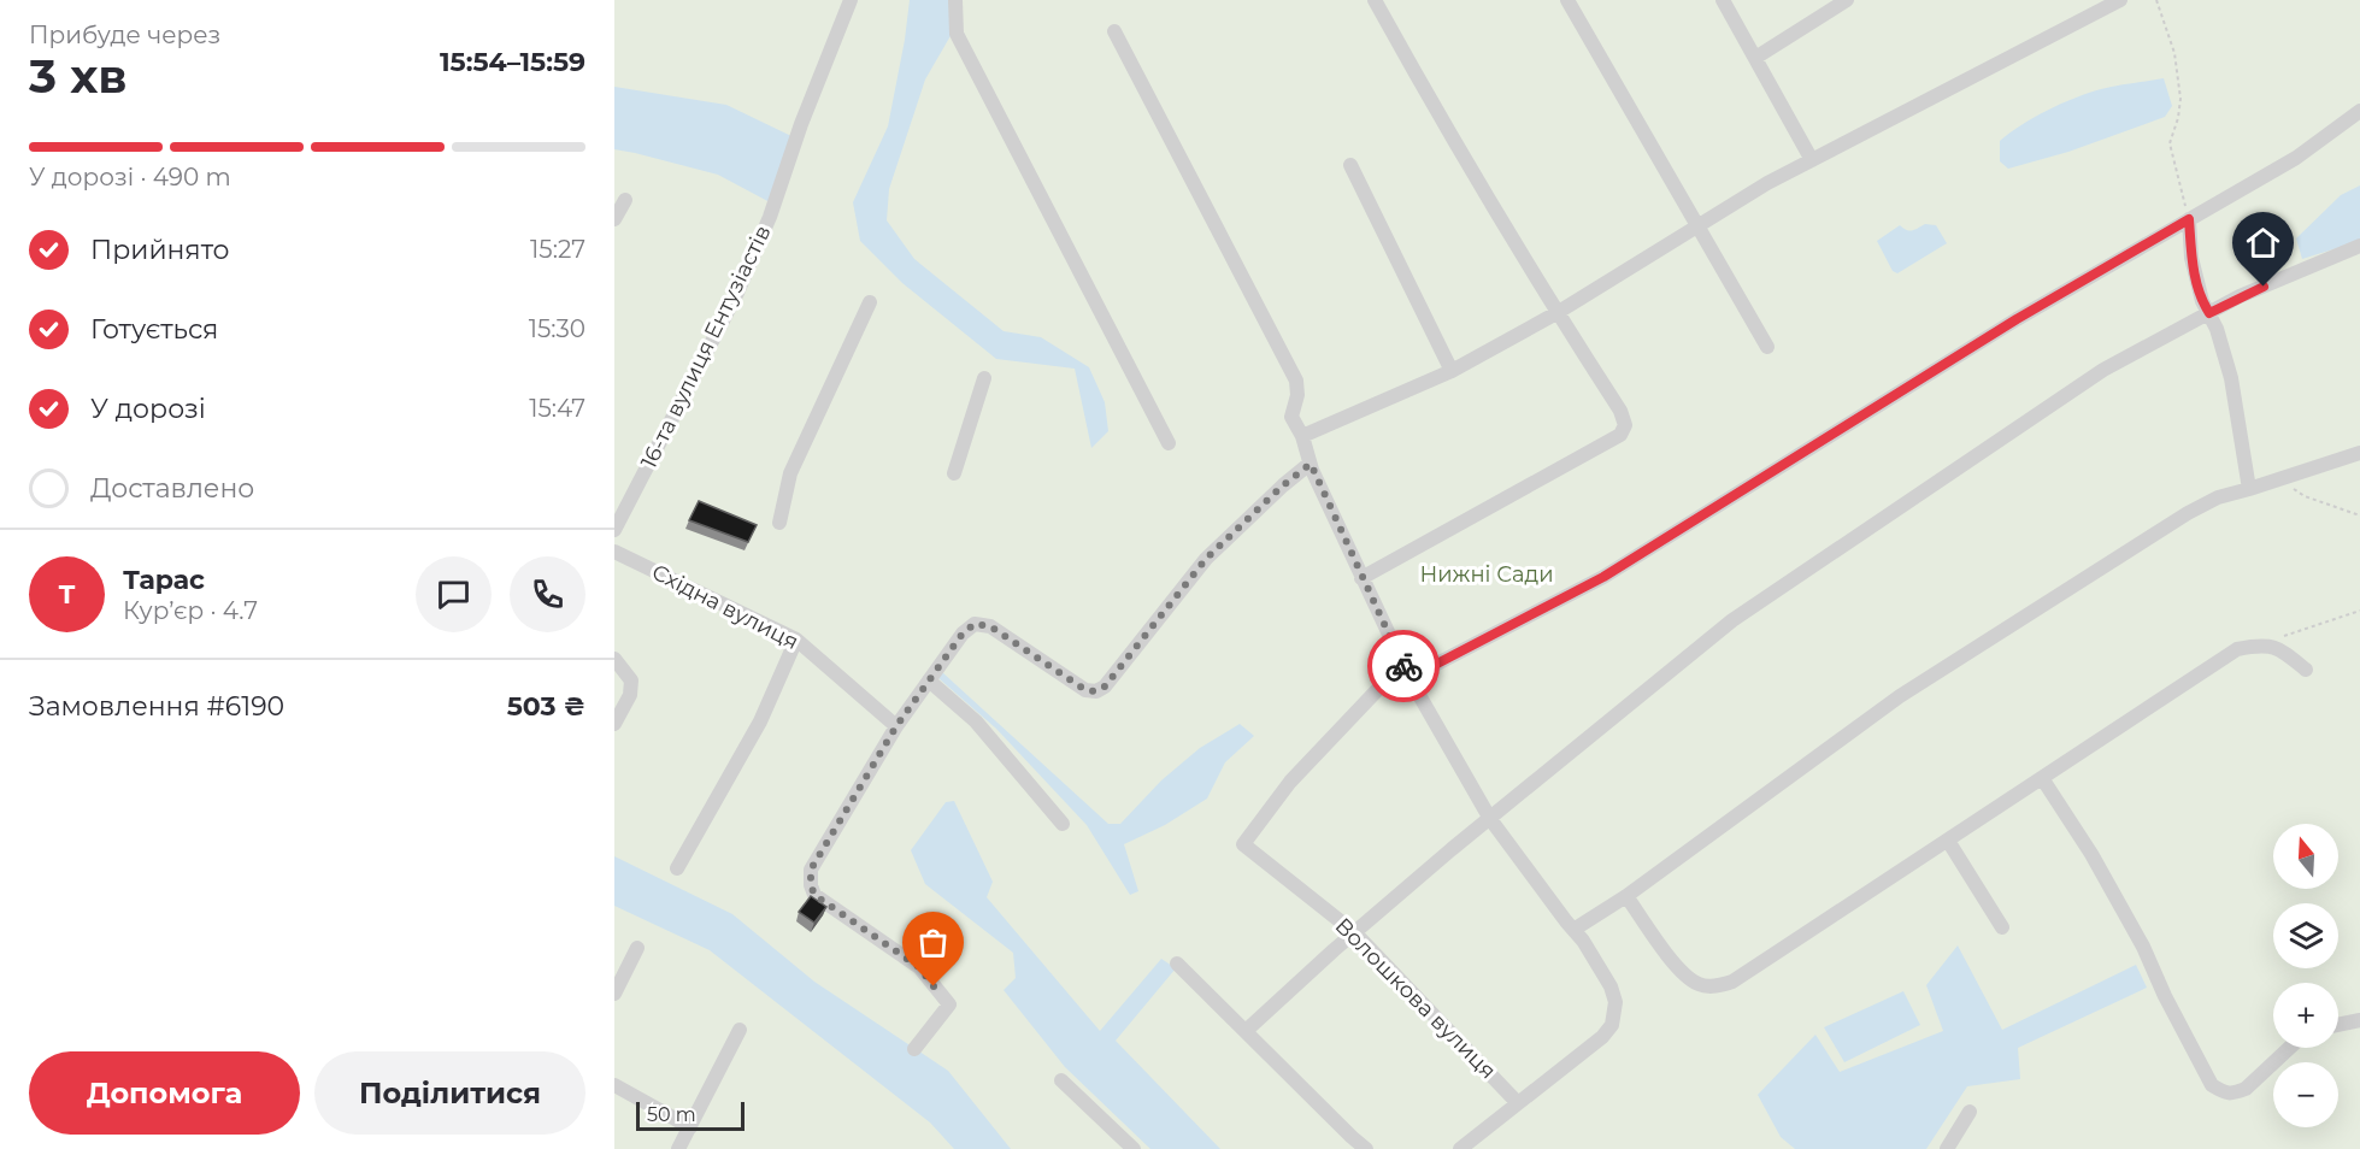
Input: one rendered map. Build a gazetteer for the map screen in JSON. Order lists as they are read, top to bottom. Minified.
{"streets":{"street":["16-та вулиця Ентузіастів","Східна вулиця","Волошкова вулиця"]},"parks":["Нижні Сади"],"scale_bar":"50 m","north":"top","page":{"heading":["3 хв","Прибуде через","15:54–15:59"],"panel":["Тарас","Кур’єр · 4.7","Замовлення #6190","503 ₴"],"bar":"У дорозі · 490 m","list":[["Прийнято","15:27"],["Готується","15:30"],["У дорозі","15:47"],"Доставлено"],"round":"Т","map_buttons":["+","−"],"buttons":["Допомога","Поділитися"],"scale":"50 m"}}
